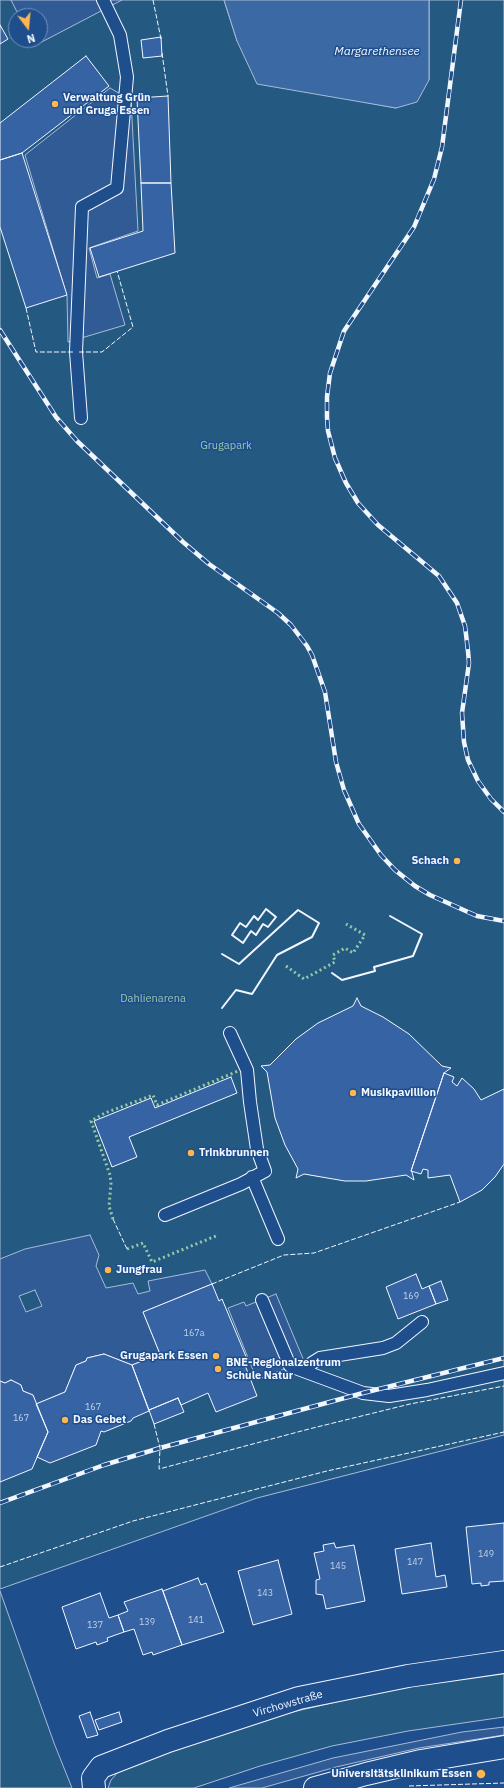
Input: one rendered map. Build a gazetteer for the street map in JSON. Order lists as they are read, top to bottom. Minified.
{"streets":{"street":["Virchowstraße"]},"water":["Margarethensee"],"parks":["Grugapark","Dahlienarena"],"places":["Verwaltung Grün und Gruga Essen","Schach","Musikpavillion","Trinkbrunnen","Jungfrau","Grugapark Essen","BNE-Regionalzentrum Schule Natur","Das Gebet","Universitätsklinikum Essen"],"house_numbers":["169","167a","167","167","149","147","145","143","141","139","137"],"north":"bottom"}
